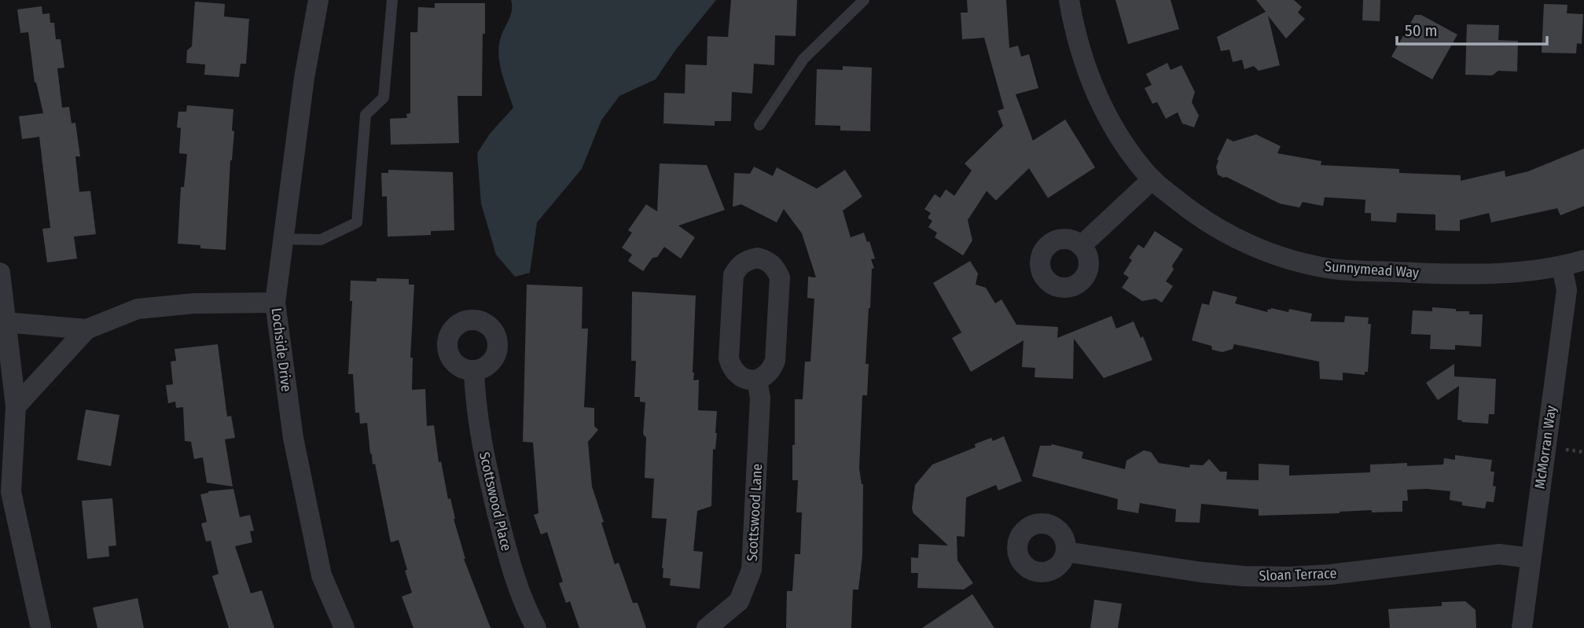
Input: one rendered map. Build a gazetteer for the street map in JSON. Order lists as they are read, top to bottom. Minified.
{"streets":{"street":["Sunnymead Way","Lochside Drive","McMorran Way","Scottswood Place","Scottswood Lane","Sloan Terrace"]},"crossings":[["Sunnymead Way","McMorran Way"],["McMorran Way","Sloan Terrace"]],"scale_bar":"50 m"}
